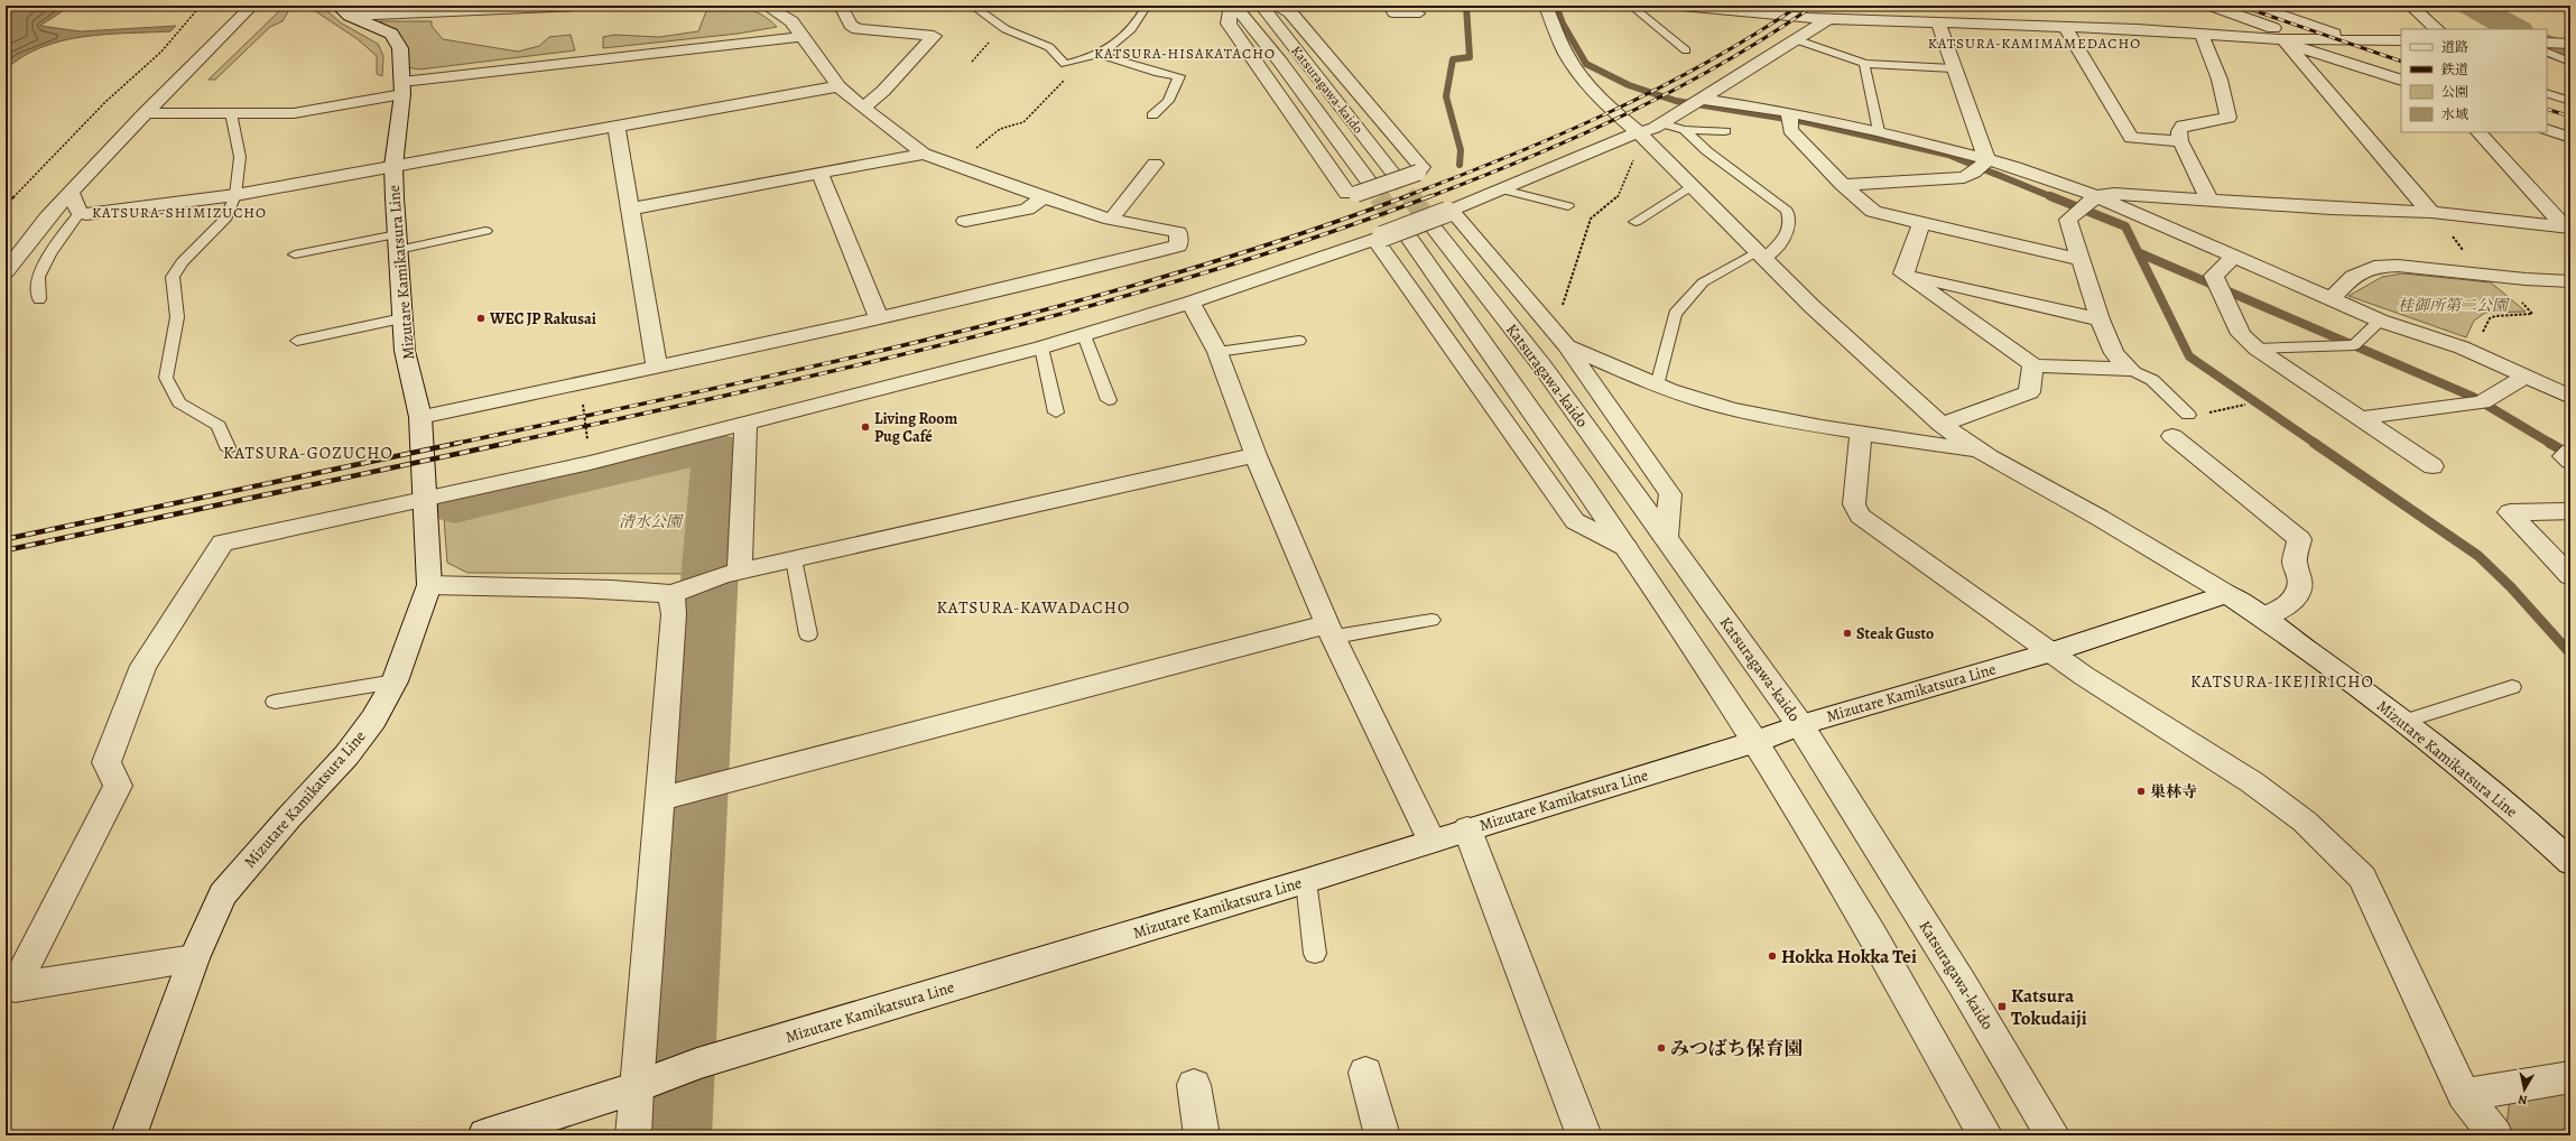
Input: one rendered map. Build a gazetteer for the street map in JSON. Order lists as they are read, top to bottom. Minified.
{"streets":{"street":["Katsuragawa-kaido","Mizutare Kamikatsura Line"]},"crossings":[["Katsuragawa-kaido","Mizutare Kamikatsura Line"]],"districts":["KATSURA-KAMIMAMEDACHO","KATSURA-HISAKATACHO","KATSURA-SHIMIZUCHO","KATSURA-GOZUCHO","KATSURA-KAWADACHO","KATSURA-IKEJIRICHO"],"parks":["桂御所第二公園","清水公園"],"places":{"other":["WEC JP Rakusai","Living Room Pug Café","Steak Gusto","巣林寺","Hokka Hokka Tei","みつばち保育園"],"transit":["Katsura Tokudaiji"]},"legend":["道路","鉄道","公園","水域"],"north":"bottom"}
